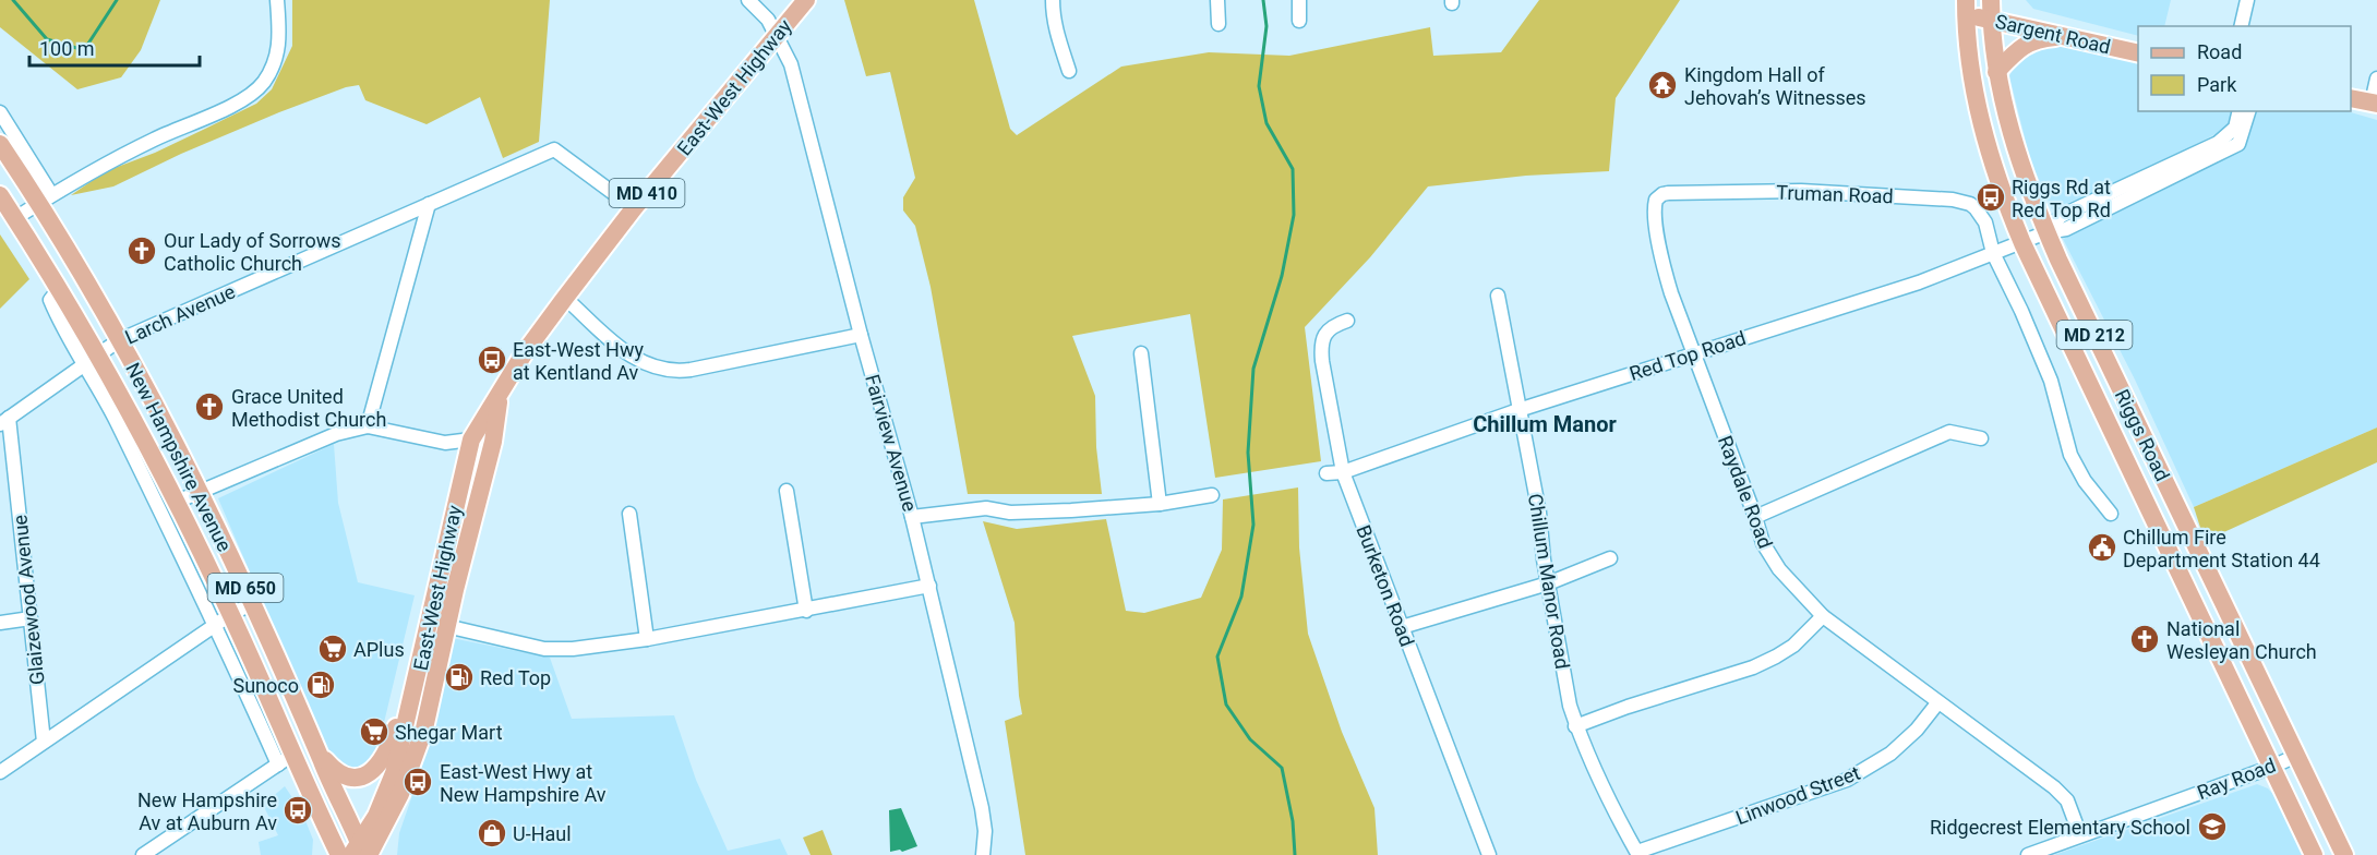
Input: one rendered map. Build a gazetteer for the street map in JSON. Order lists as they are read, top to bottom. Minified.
{"streets":{"main road":["Sargent Road","East-West Highway","MD 410","MD 212","Riggs Road","New Hampshire Avenue","MD 650"],"street":["Truman Road","Larch Avenue","Red Top Road","Fairview Avenue","Raydale Road","Chillum Manor Road","Burketon Road","Glaizewood Avenue","Ray Road","Linwood Street"]},"crossings":[["Sargent Road","Riggs Road"],["East-West Highway","Larch Avenue"],["East-West Highway","Fairview Avenue"],["East-West Highway","New Hampshire Avenue"],["Truman Road","Red Top Road"],["Truman Road","Raydale Road"],["Larch Avenue","New Hampshire Avenue"],["Larch Avenue","Glaizewood Avenue"],["Red Top Road","Riggs Road"],["Red Top Road","Raydale Road"],["Red Top Road","Chillum Manor Road"],["Red Top Road","Burketon Road"],["Riggs Road","Ray Road"],["Raydale Road","Ray Road"],["Raydale Road","Linwood Street"],["Chillum Manor Road","Linwood Street"]],"districts":["Chillum Manor"],"places":{"temple":["Kingdom Hall of Jehovah’s Witnesses"],"bus stop":["Riggs Rd at Red Top Rd","East-West Hwy at Kentland Av","East-West Hwy at New Hampshire Av","New Hampshire Av at Auburn Av"],"church":["Our Lady of Sorrows Catholic Church","Grace United Methodist Church","National Wesleyan Church"],"public building":["Chillum Fire Department Station 44"],"supermarket":["APlus","Shegar Mart"],"fuel station":["Red Top","Sunoco"],"school or university":["Ridgecrest Elementary School"],"shop":["U-Haul"]},"legend":["Road","Park"],"scale_bar":"100 m"}
